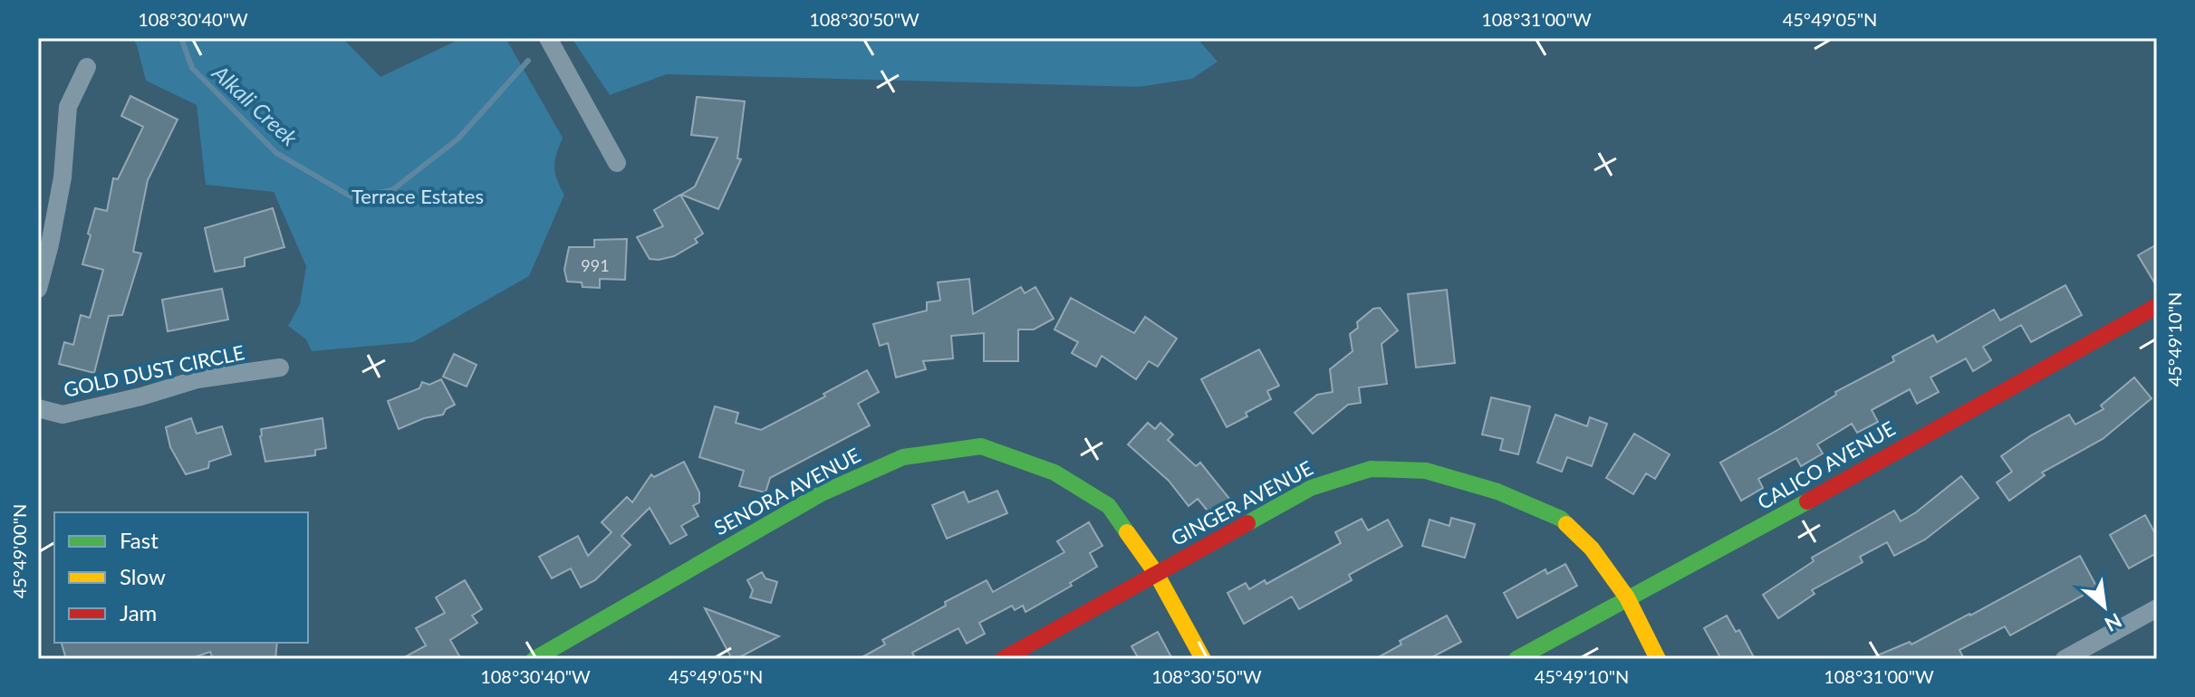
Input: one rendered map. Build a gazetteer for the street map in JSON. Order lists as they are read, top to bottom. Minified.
{"streets":{"street":["GOLD DUST CIRCLE","CALICO AVENUE","SENORA AVENUE","GINGER AVENUE"]},"crossings":[["CALICO AVENUE","GINGER AVENUE"],["SENORA AVENUE","GINGER AVENUE"]],"water":["Alkali Creek"],"parks":["Terrace Estates"],"house_numbers":["991"],"legend":["Fast","Slow","Jam"],"north":"bottom right","coordinates":["108°30'40\"W","108°30'50\"W","108°31'00\"W","45°49'05\"N","45°49'10\"N","45°49'00\"N"]}
